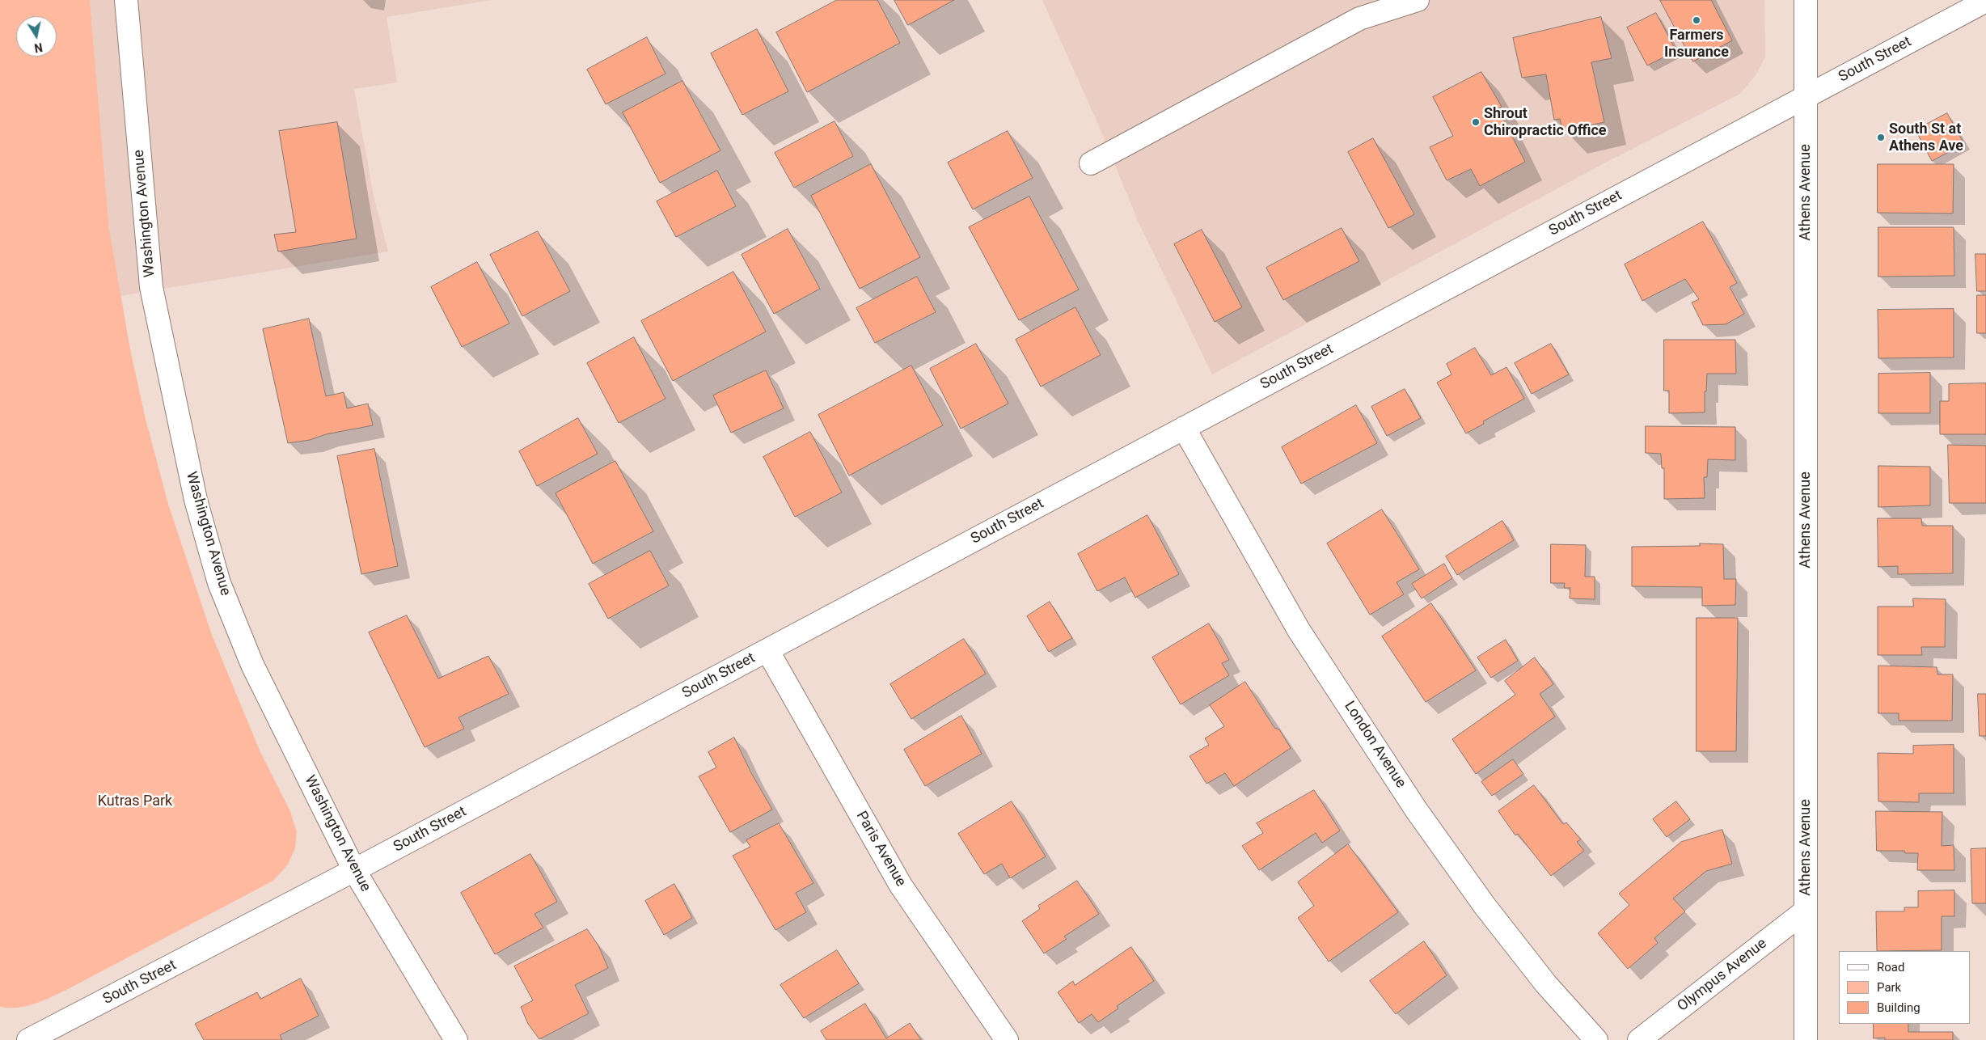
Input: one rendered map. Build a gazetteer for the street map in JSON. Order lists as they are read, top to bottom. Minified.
{"streets":{"street":["South Street","Athens Avenue","Washington Avenue","London Avenue","Paris Avenue","Olympus Avenue"]},"crossings":[["South Street","Athens Avenue"],["South Street","Washington Avenue"],["South Street","London Avenue"],["South Street","Paris Avenue"],["Athens Avenue","Olympus Avenue"]],"parks":["Kutras Park"],"places":["Farmers Insurance","Shrout Chiropractic Office","South St at Athens Ave"],"legend":["Road","Park","Building"],"north":"bottom"}
